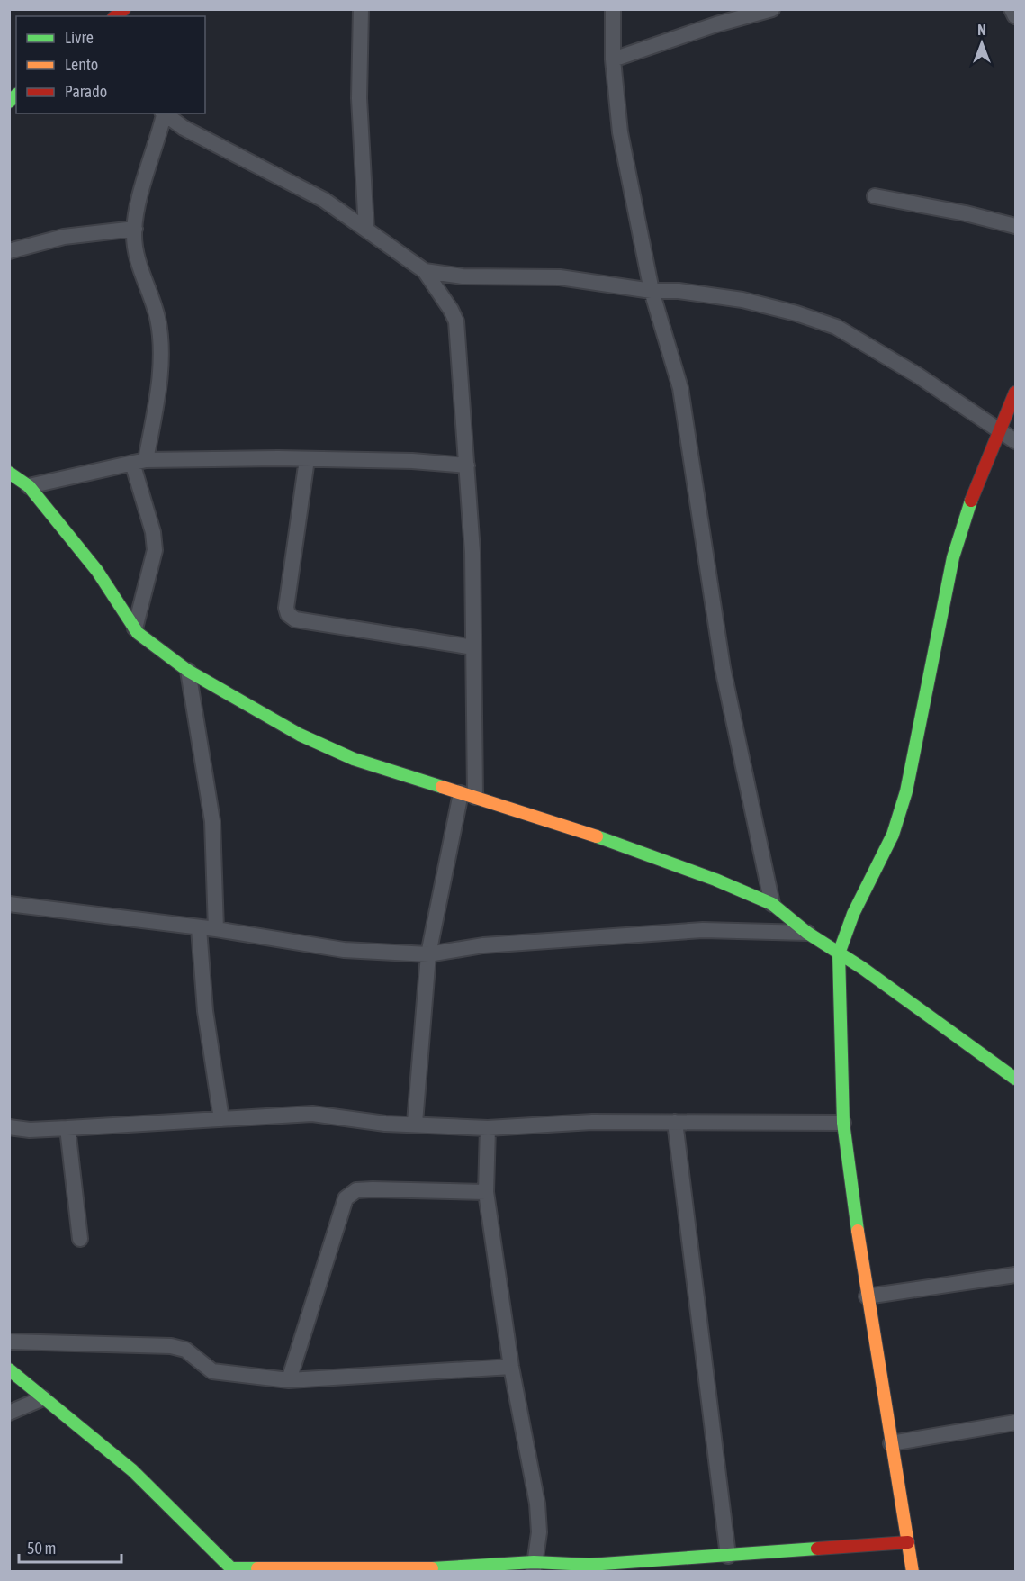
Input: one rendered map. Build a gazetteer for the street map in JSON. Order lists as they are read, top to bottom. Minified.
{"legend":["Livre","Lento","Parado"],"scale_bar":"50 m","north":"top"}
